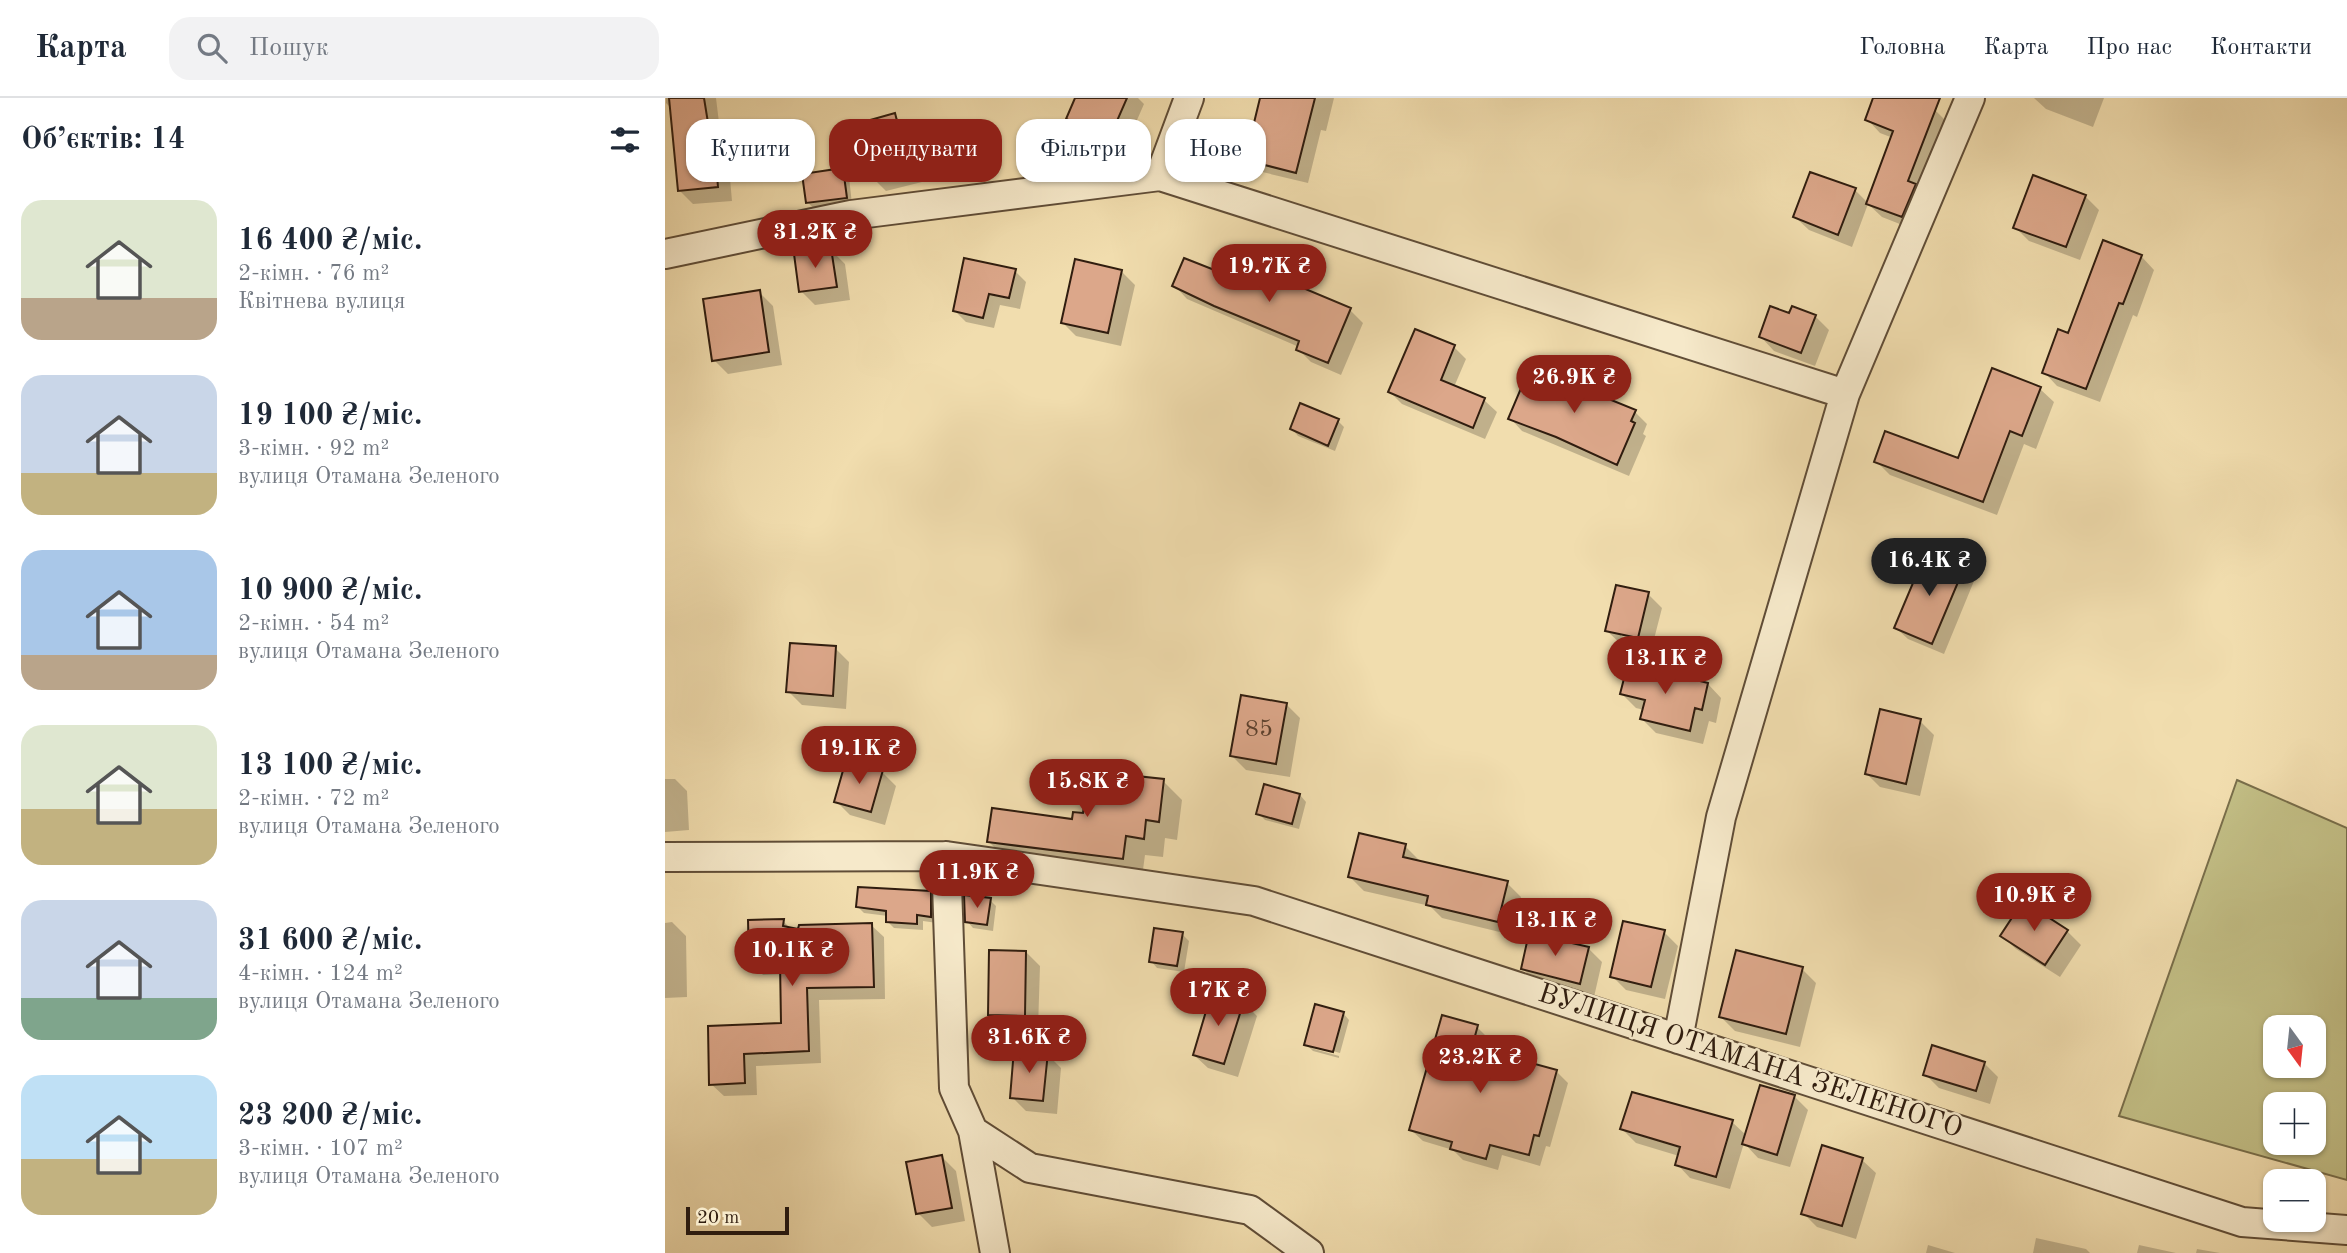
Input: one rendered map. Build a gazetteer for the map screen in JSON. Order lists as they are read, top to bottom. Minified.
{"streets":{"street":["ВУЛИЦЯ ОТАМАНА ЗЕЛЕНОГО"]},"house_numbers":["85"],"scale_bar":"20 m","north":"bottom","page":{"header":"Карта","search":"Пошук","nav":["Головна","Карта","Про нас","Контакти"],"heading":"Об’єктів: 14","chip":["Купити","Орендувати","Фільтри","Нове"],"list":[{"name":"16 400 ₴/міс.","note":"2-кімн. · 76 m² · Квітнева вулиця"},{"name":"19 100 ₴/міс.","note":"3-кімн. · 92 m² · вулиця Отамана Зеленого"},{"name":"10 900 ₴/міс.","note":"2-кімн. · 54 m² · вулиця Отамана Зеленого"},{"name":"13 100 ₴/міс.","note":"2-кімн. · 72 m² · вулиця Отамана Зеленого"},{"name":"31 600 ₴/міс.","note":"4-кімн. · 124 m² · вулиця Отамана Зеленого"},{"name":"23 200 ₴/міс.","note":"3-кімн. · 107 m² · вулиця Отамана Зеленого"}],"price":["31.2K ₴","19.7K ₴","26.9K ₴","16.4K ₴","13.1K ₴","19.1K ₴","15.8K ₴","11.9K ₴","10.9K ₴","13.1K ₴","10.1K ₴","17K ₴","31.6K ₴","23.2K ₴"],"map_buttons":["+","−"],"scale":"20 m"}}
